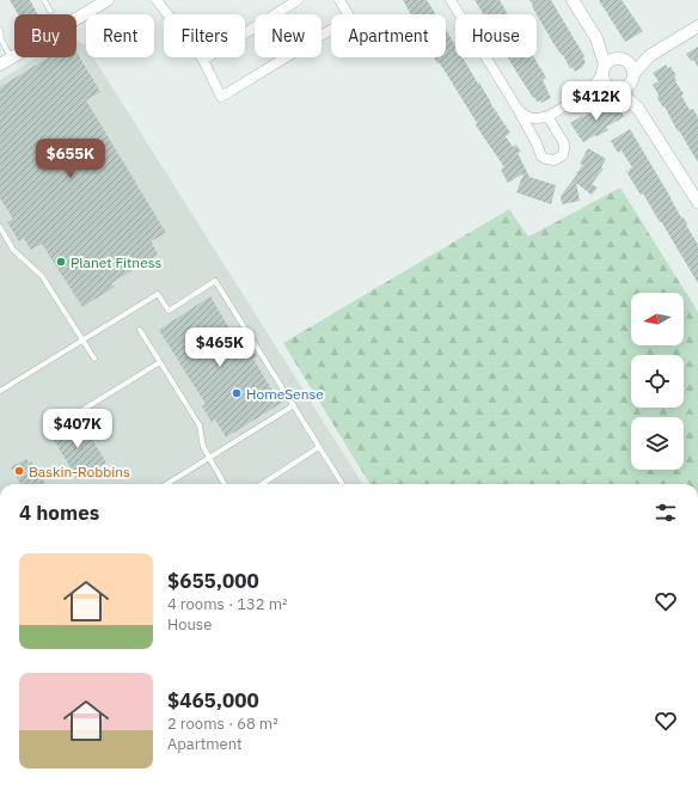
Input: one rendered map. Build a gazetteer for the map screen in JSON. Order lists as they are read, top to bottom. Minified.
{"places":["Planet Fitness","HomeSense","Baskin-Robbins"],"north":"left","page":{"chip":["Buy","Rent","Filters","New","Apartment","House"],"price":["$412K","$655K","$465K","$407K"],"heading":"4 homes","list":[{"name":"$655,000","note":"4 rooms · 132 m² · House"},{"name":"$465,000","note":"2 rooms · 68 m² · Apartment"}]}}
